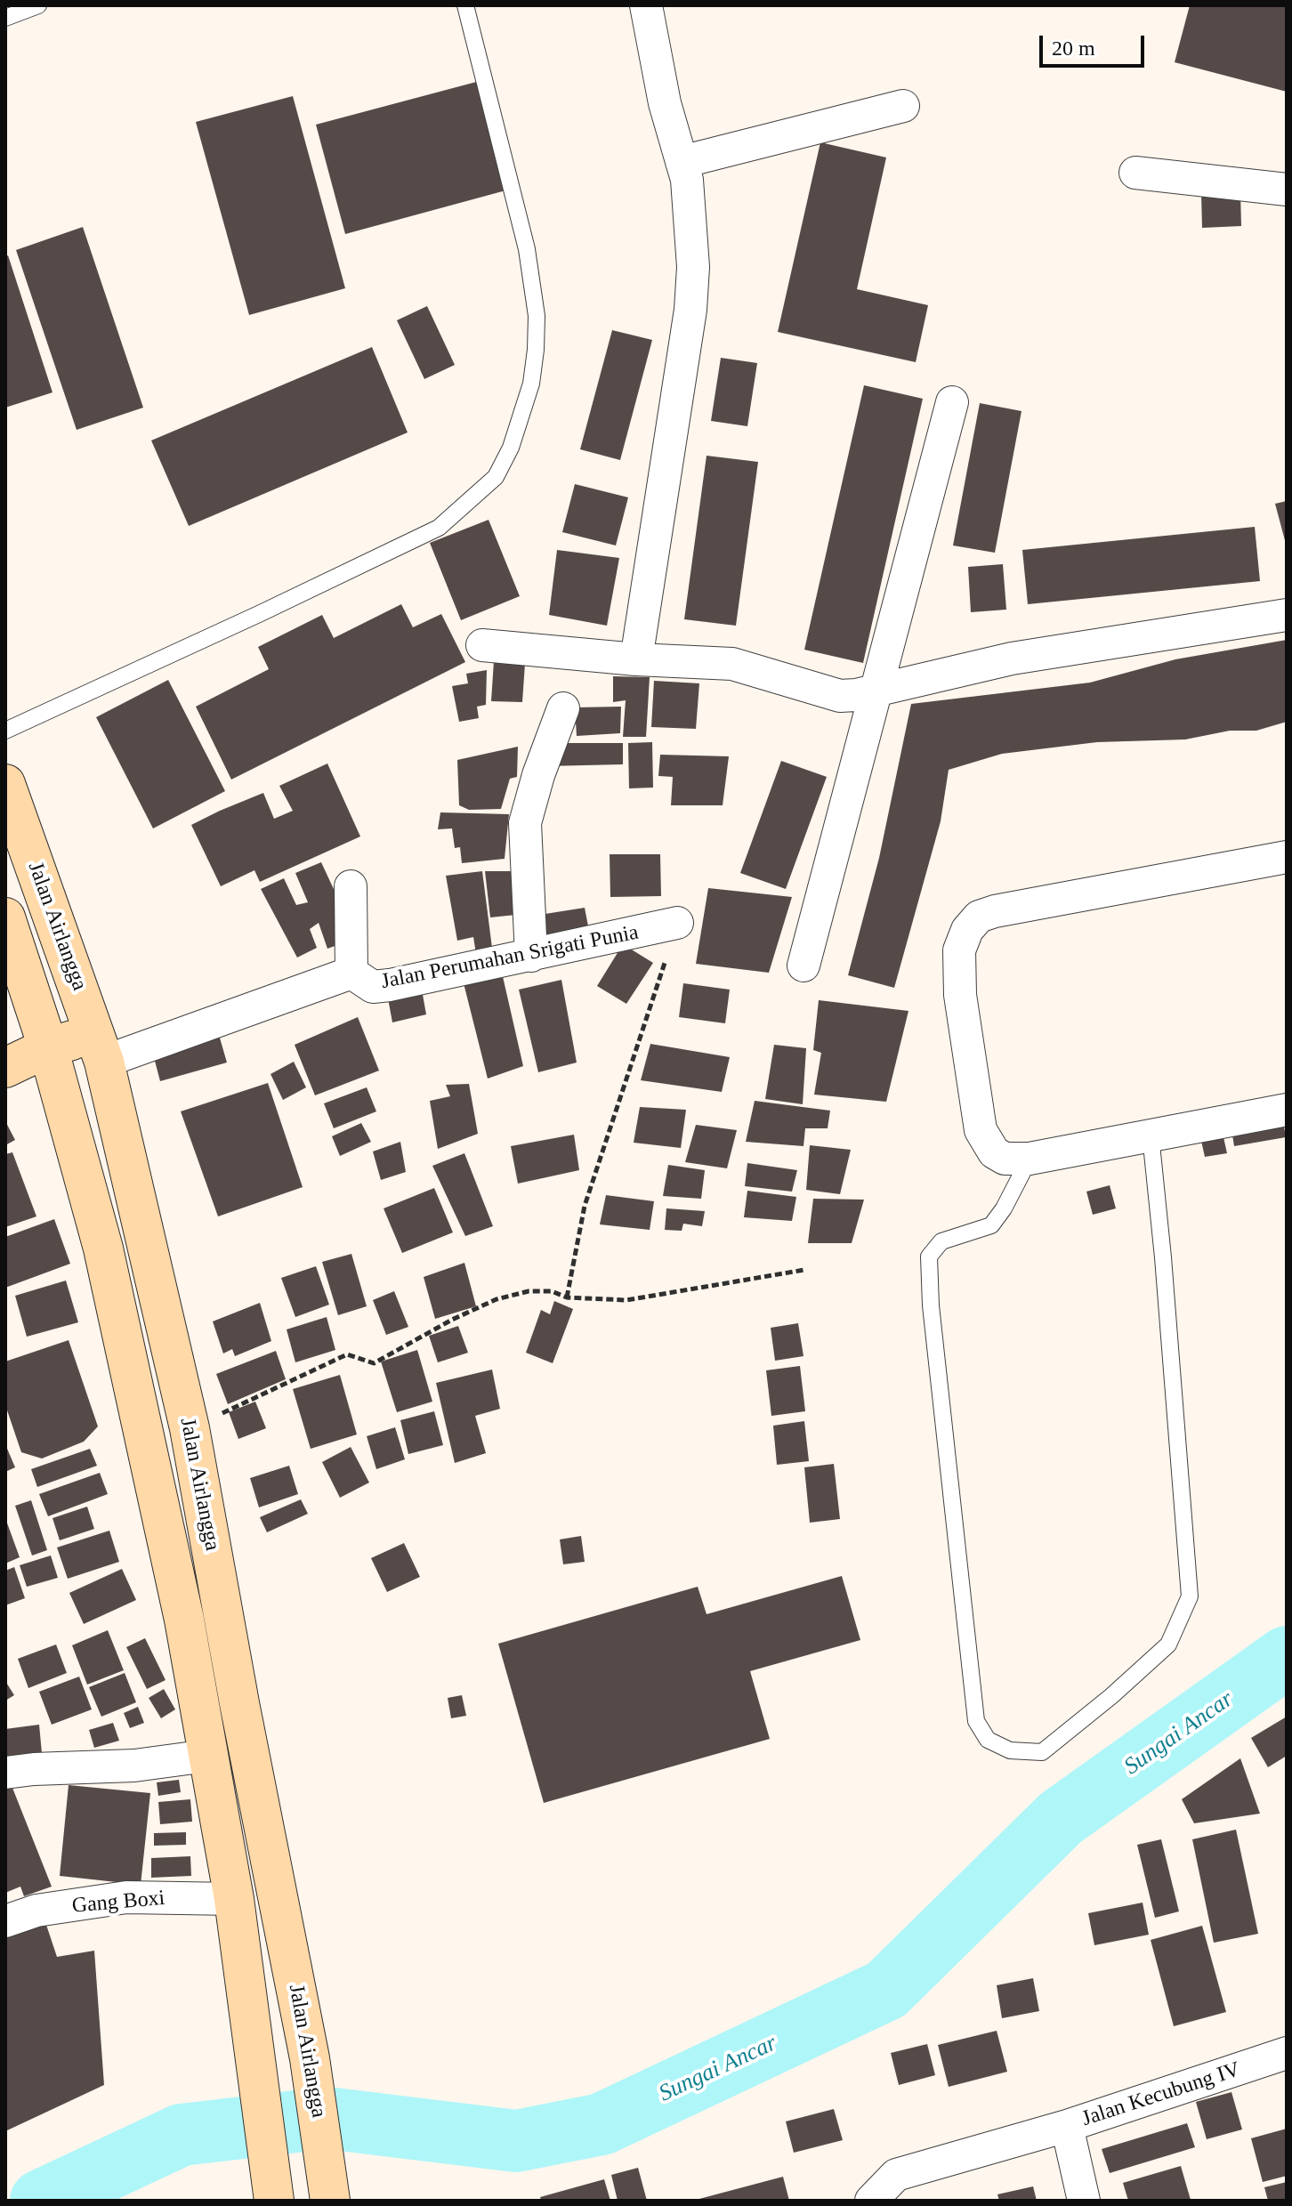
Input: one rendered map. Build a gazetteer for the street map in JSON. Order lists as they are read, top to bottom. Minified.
{"streets":{"main road":["Jalan Airlangga"],"street":["Jalan Perumahan Srigati Punia","Gang Boxi","Jalan Kecubung IV"]},"crossings":[["Jalan Airlangga","Jalan Perumahan Srigati Punia"],["Jalan Airlangga","Gang Boxi"]],"water":["Sungai Ancar"],"scale_bar":"20 m"}
